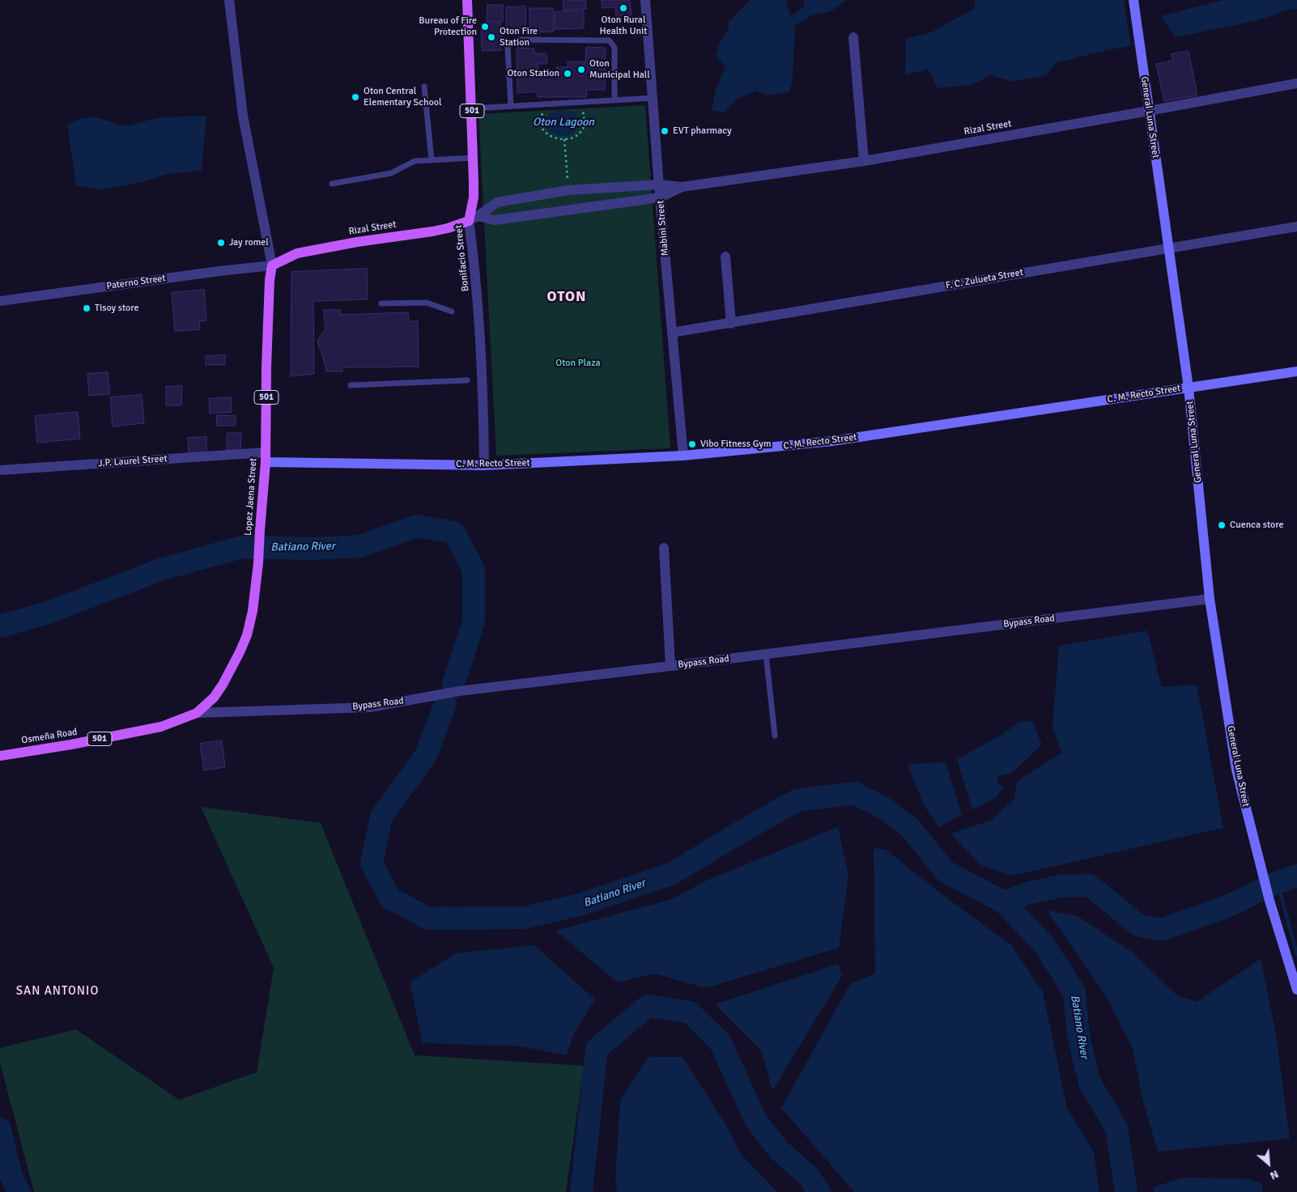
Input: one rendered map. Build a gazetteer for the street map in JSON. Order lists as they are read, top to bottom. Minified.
{"streets":{"main road":["501","General Luna Street","Rizal Street","Bonifacio Street","C. M. Recto Street","Lopez Jaena Street","Osmeña Road"],"street":["Mabini Street","F. C. Zulueta Street","Paterno Street","J.P. Laurel Street","Bypass Road"]},"crossings":[["General Luna Street","Rizal Street"],["General Luna Street","F. C. Zulueta Street"],["General Luna Street","C. M. Recto Street"],["General Luna Street","Bypass Road"],["Rizal Street","Mabini Street"],["Rizal Street","Bonifacio Street"],["Rizal Street","Paterno Street"],["Rizal Street","Lopez Jaena Street"],["Mabini Street","F. C. Zulueta Street"],["Mabini Street","C. M. Recto Street"],["Bonifacio Street","C. M. Recto Street"],["Paterno Street","Lopez Jaena Street"],["C. M. Recto Street","J.P. Laurel Street"],["C. M. Recto Street","Lopez Jaena Street"],["J.P. Laurel Street","Lopez Jaena Street"],["Lopez Jaena Street","Bypass Road"],["Lopez Jaena Street","Osmeña Road"],["Bypass Road","Osmeña Road"]],"districts":["OTON","SAN ANTONIO"],"water":["Oton Lagoon","Batiano River"],"parks":["Oton Plaza"],"places":["Oton Rural Health Unit","Bureau of Fire Protection","Oton Fire Station","Oton Municipal Hall","Oton Station","Oton Central Elementary School","EVT pharmacy","Jay romel","Tisoy store","Vibo Fitness Gym","Cuenca store"],"north":"bottom right"}
